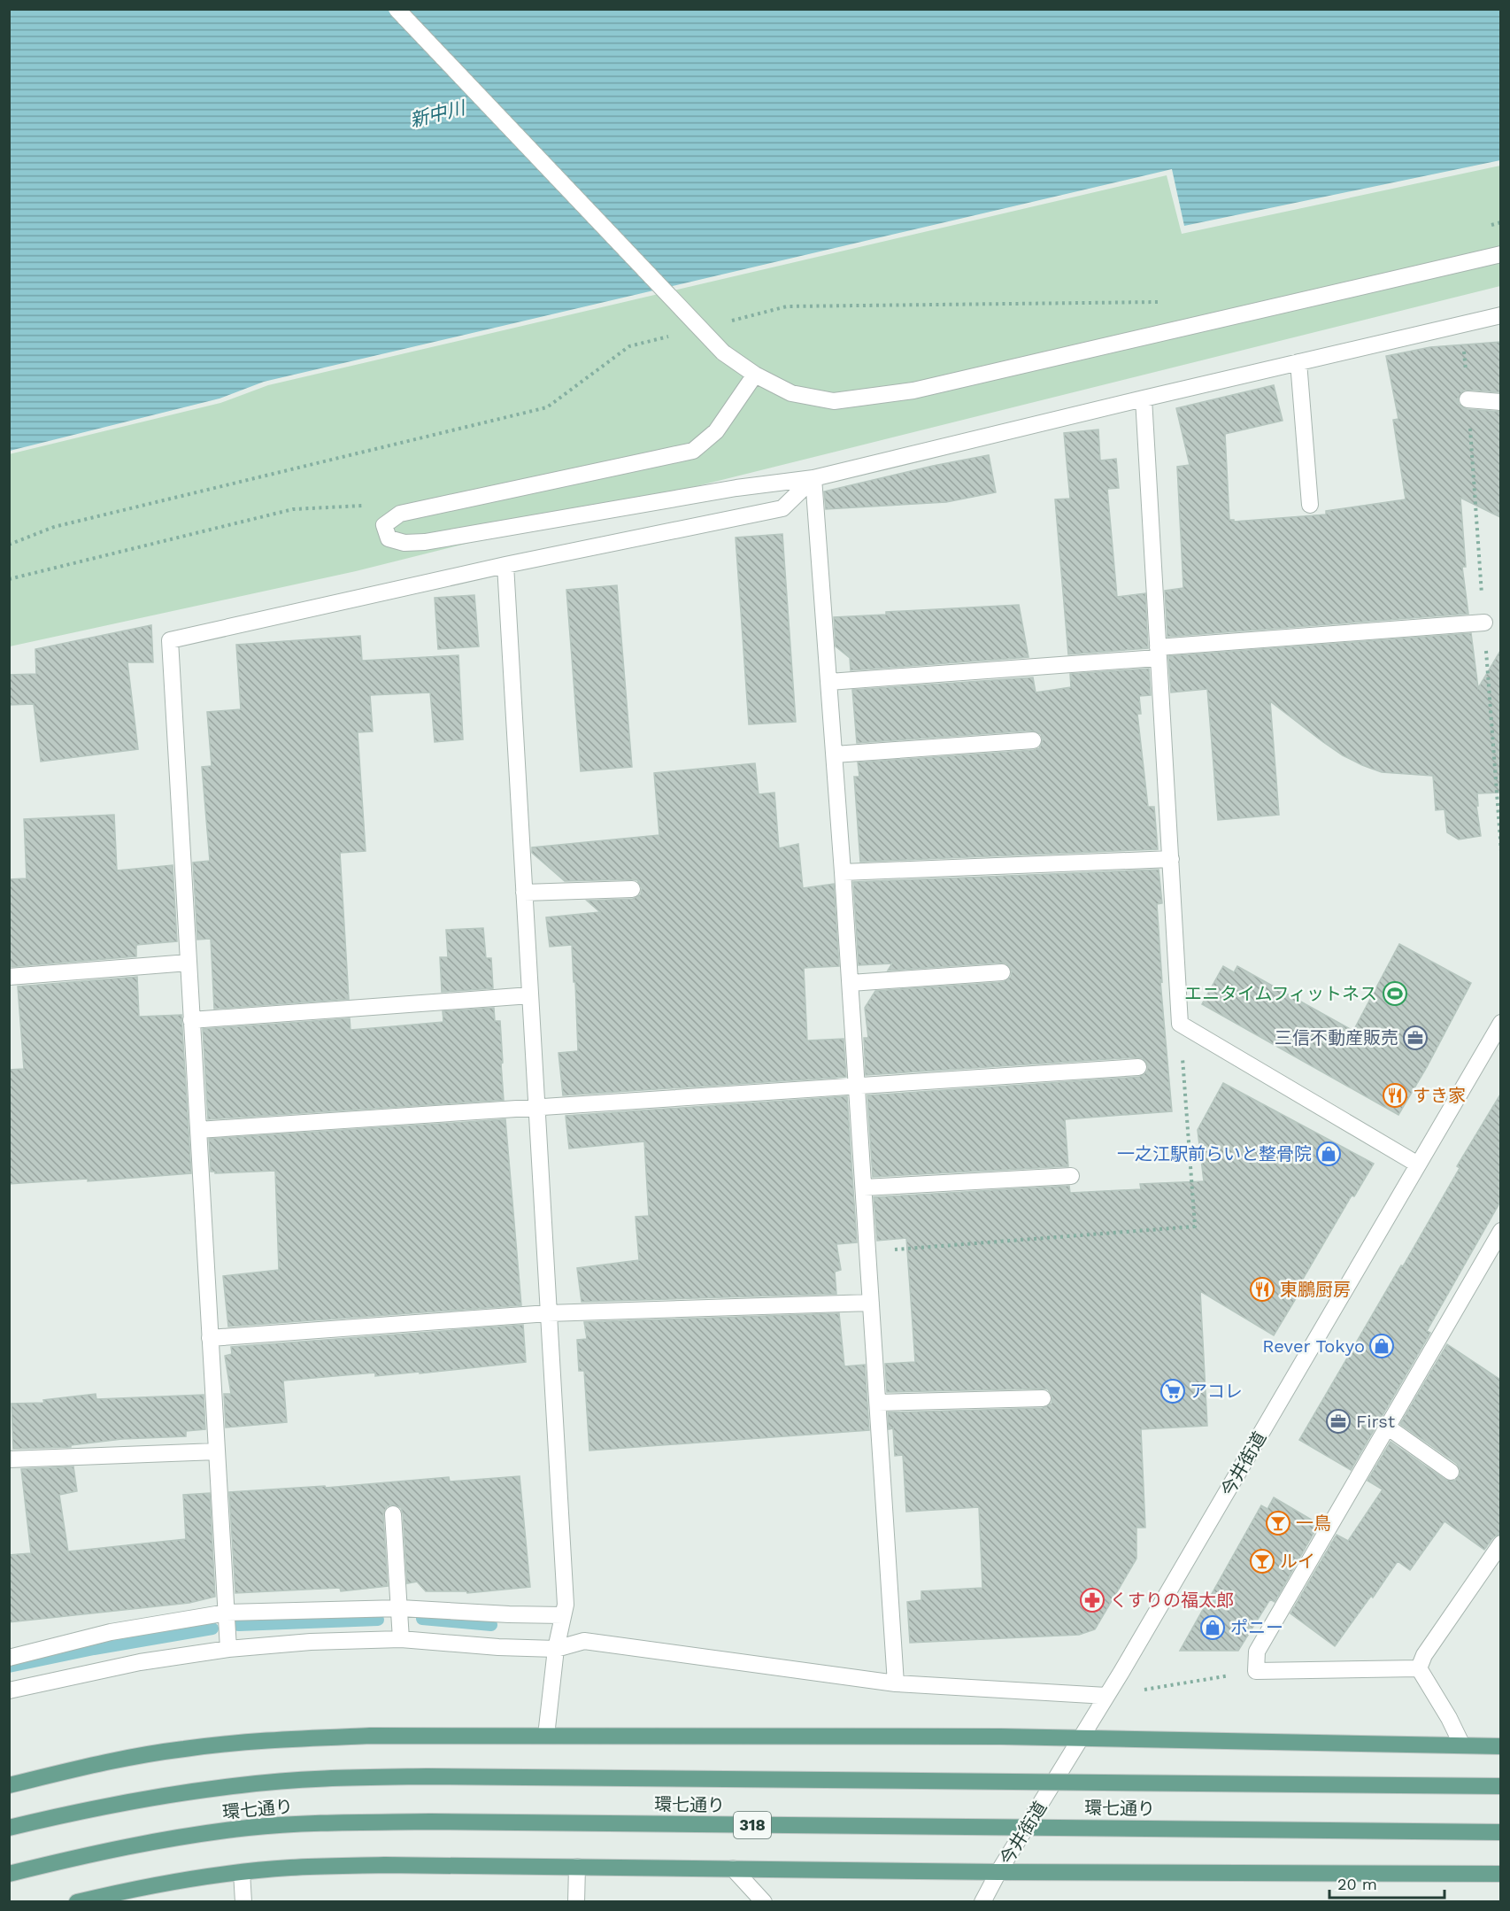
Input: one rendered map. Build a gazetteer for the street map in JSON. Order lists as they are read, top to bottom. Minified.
{"streets":{"main road":["環七通り","318"],"street":["今井街道"]},"water":["新中川"],"places":{"sports":["エニタイムフィットネス"],"office":["三信不動産販売","First"],"restaurant":["すき家","東鵬厨房"],"shop":["一之江駅前らいと整骨院","Rever Tokyo","ポニー"],"supermarket":["アコレ"],"bar":["一鳥","ルイ"],"pharmacy":["くすりの福太郎"]},"scale_bar":"20 m"}
